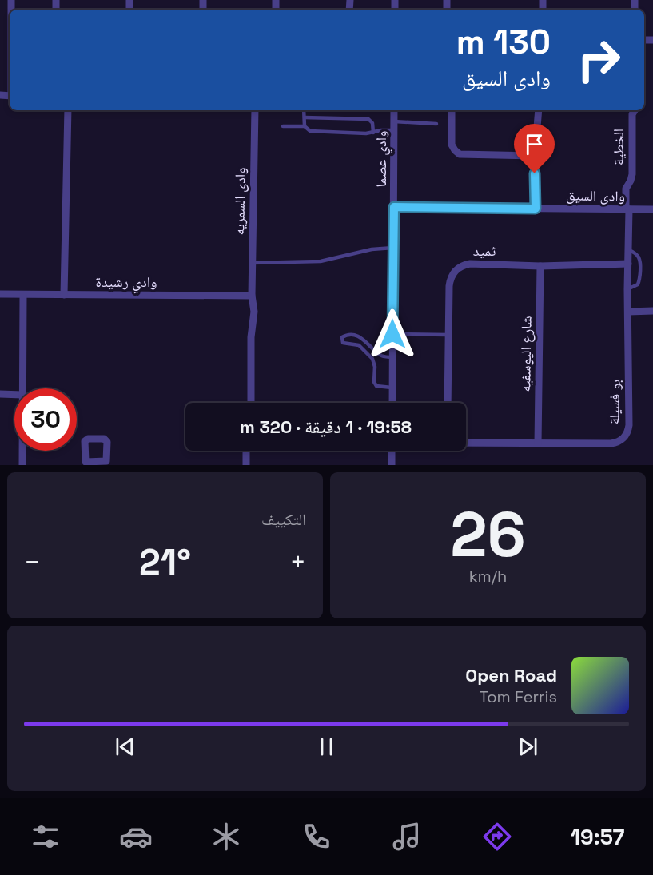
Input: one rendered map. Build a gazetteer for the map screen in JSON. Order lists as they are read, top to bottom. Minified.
{"streets":{"street":["الخطية","وادي عصما","وادى السيق","وادى السمريه","ثميد","وادي رشيدة","شارع اليوسفيه","بو فسيلة"]},"crossings":[["الخطية","وادى السيق"],["الخطية","بو فسيلة"],["وادي عصما","وادى السيق"],["وادى السيق","بو فسيلة"],["وادى السمريه","وادي رشيدة"],["ثميد","شارع اليوسفيه"],["ثميد","بو فسيلة"],["شارع اليوسفيه","بو فسيلة"]],"page":{"turn":["130 m","وادى السيق"],"limit":"30","trip":"19:58 · 1 دقيقة · 320 m","tile":[["26","km/h"],"التكييف"],"heat":["−","21°","+"],"song":["Open Road","Tom Ferris"],"tabs":"19:57"}}
